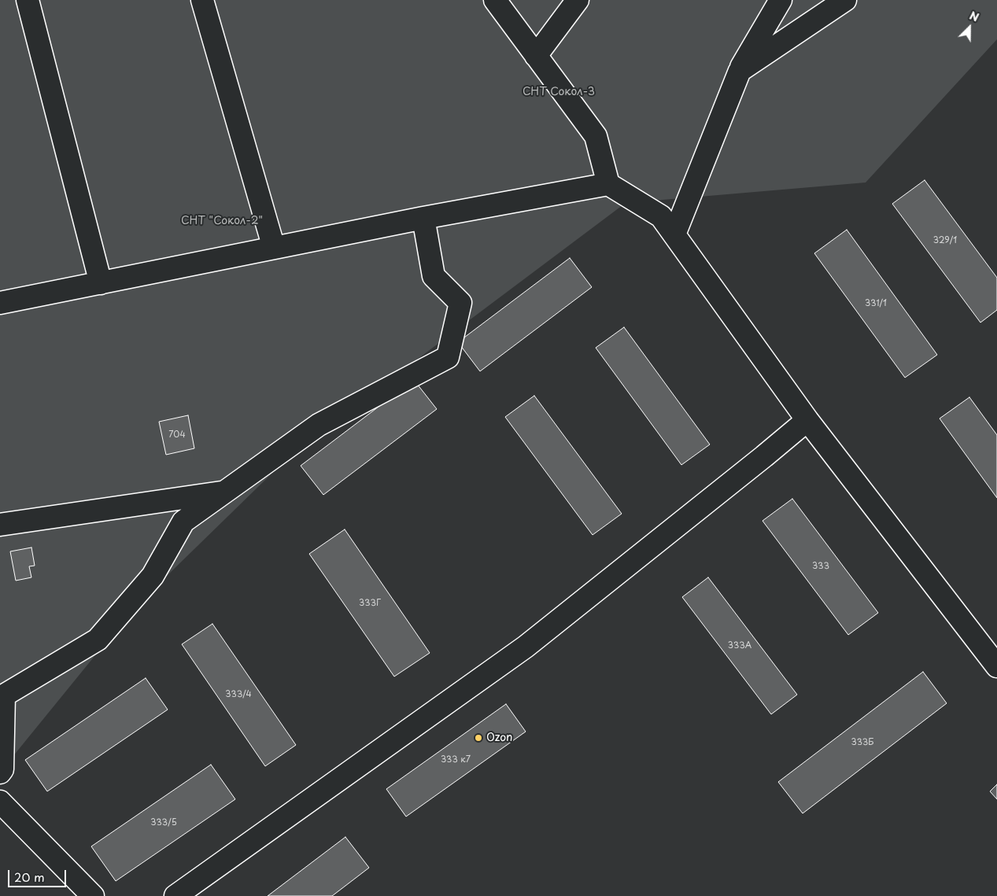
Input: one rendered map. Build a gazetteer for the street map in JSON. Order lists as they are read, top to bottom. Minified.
{"parks":["СНТ Сокол-3","СНТ \"Сокол-2\""],"places":["Ozon"],"house_numbers":["329/1","331/1","704","333","333Г","333А","333/4","333Б","333 к7","333/5"],"scale_bar":"20 m","north":"top right"}
